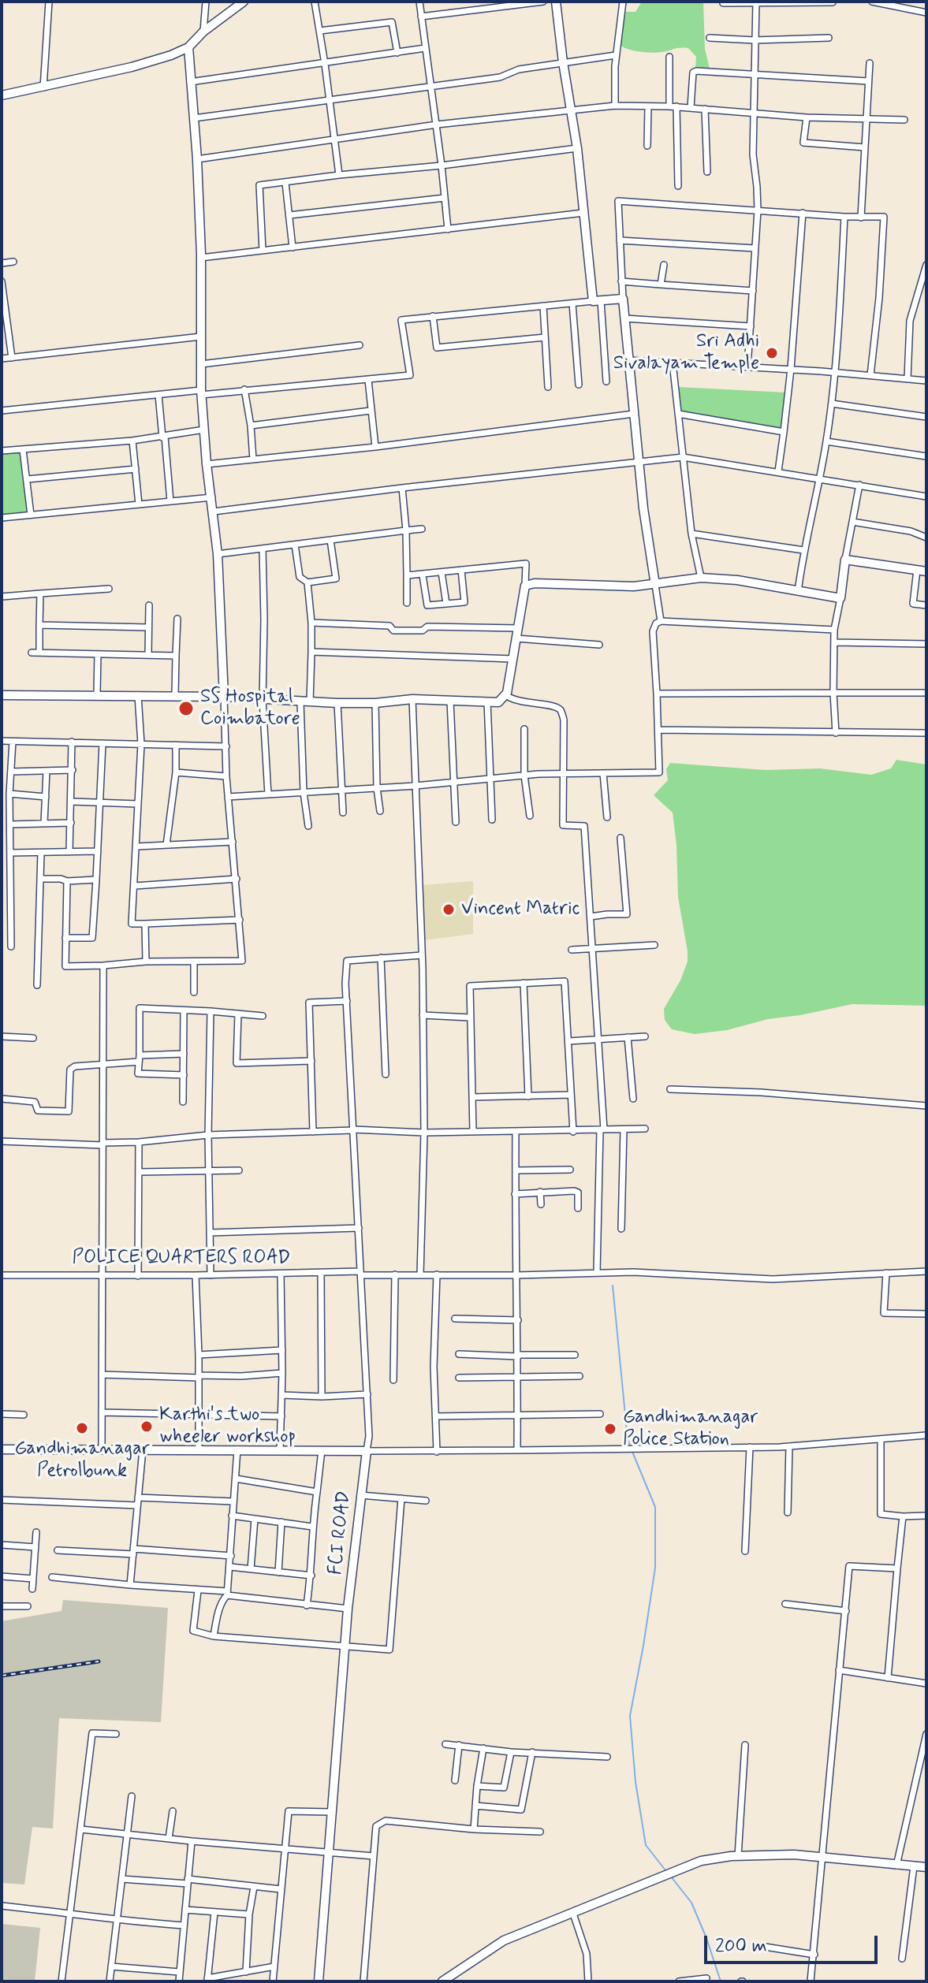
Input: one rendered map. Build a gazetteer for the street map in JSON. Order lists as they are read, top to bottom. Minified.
{"streets":{"street":["POLICE QUARTERS ROAD","FCI ROAD"]},"places":["Sri Adhi Sivalayam Temple","SS Hospital Coimbatore","Vincent Matric","Karthi's two wheeler workshop","Gandhimanagar Petrolbunk","Gandhimanagar Police Station"],"scale_bar":"200 m"}
